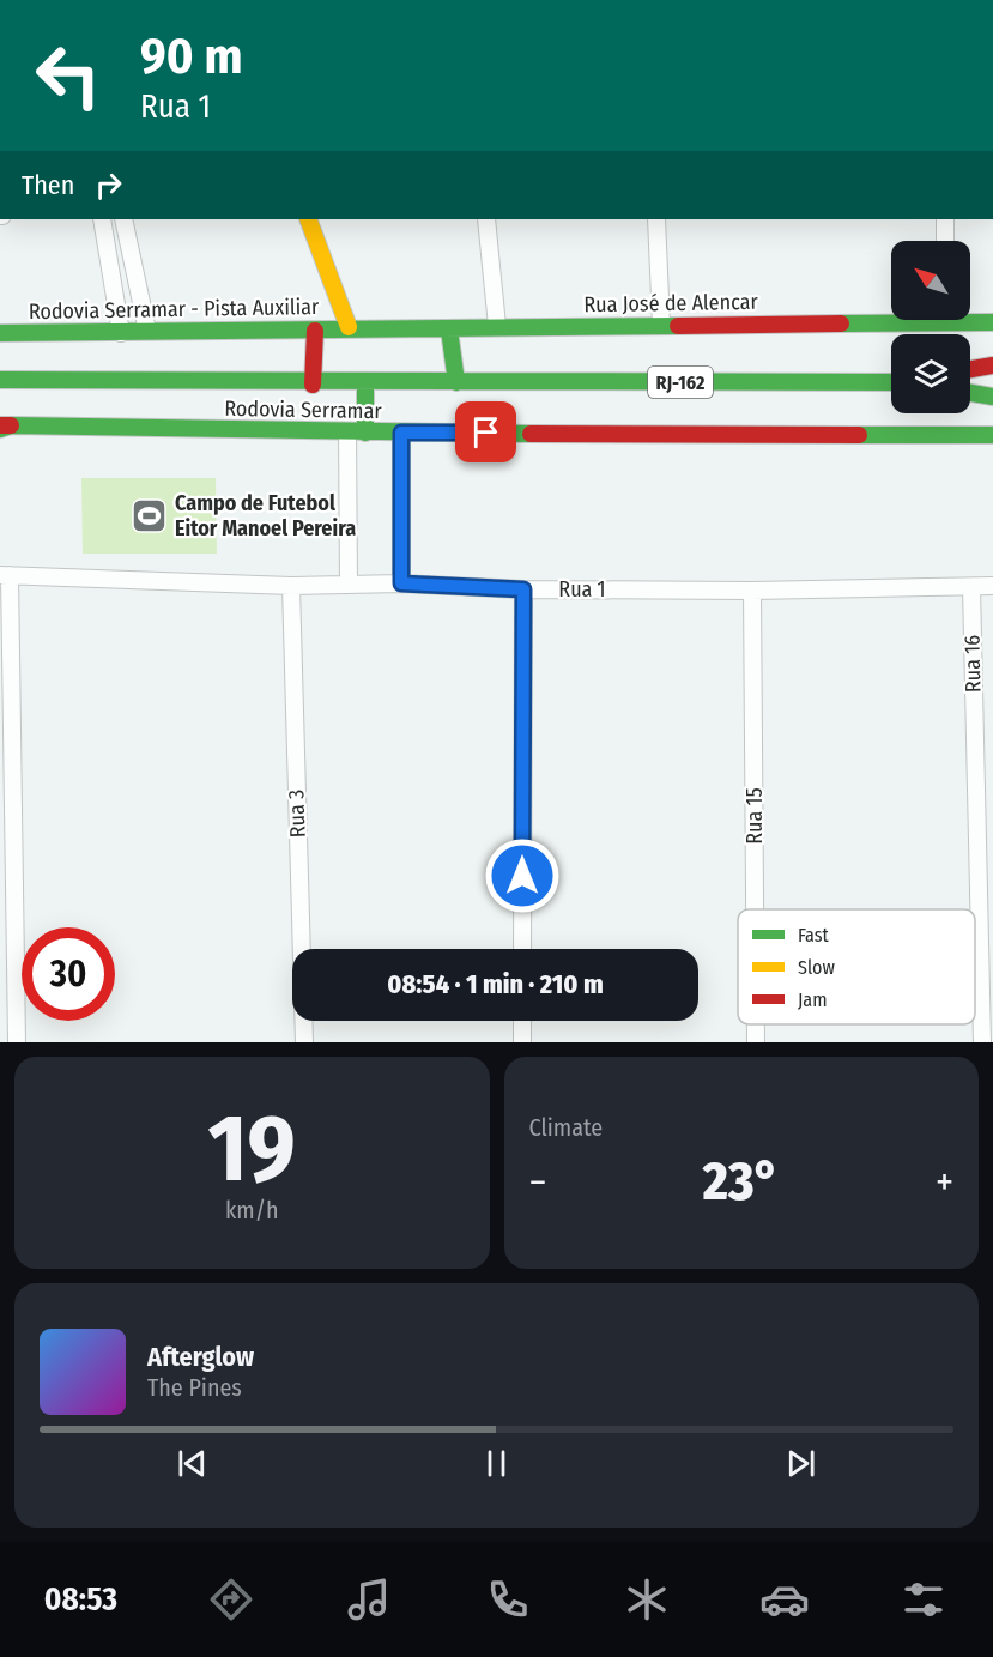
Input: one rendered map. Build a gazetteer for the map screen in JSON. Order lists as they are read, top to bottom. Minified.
{"streets":{"main road":["Rua José de Alencar","Rodovia Serramar - Pista Auxiliar","RJ-162","Rodovia Serramar"],"street":["Rua 1","Rua 16","Rua 3","Rua 15"]},"crossings":[["Rua José de Alencar","Rodovia Serramar - Pista Auxiliar"],["Rua 1","Rua 16"],["Rua 1","Rua 3"],["Rua 1","Rua 15"]],"places":{"sports":["Campo de Futebol Eitor Manoel Pereira"]},"legend":["Fast","Slow","Jam"],"north":"top left","page":{"turn":["90 m","Rua 1"],"then":"Then","limit":"30","trip":"08:54 · 1 min · 210 m","tile":[["19","km/h"],"Climate"],"heat":["−","23°","+"],"song":["Afterglow","The Pines"],"tabs":"08:53"}}
